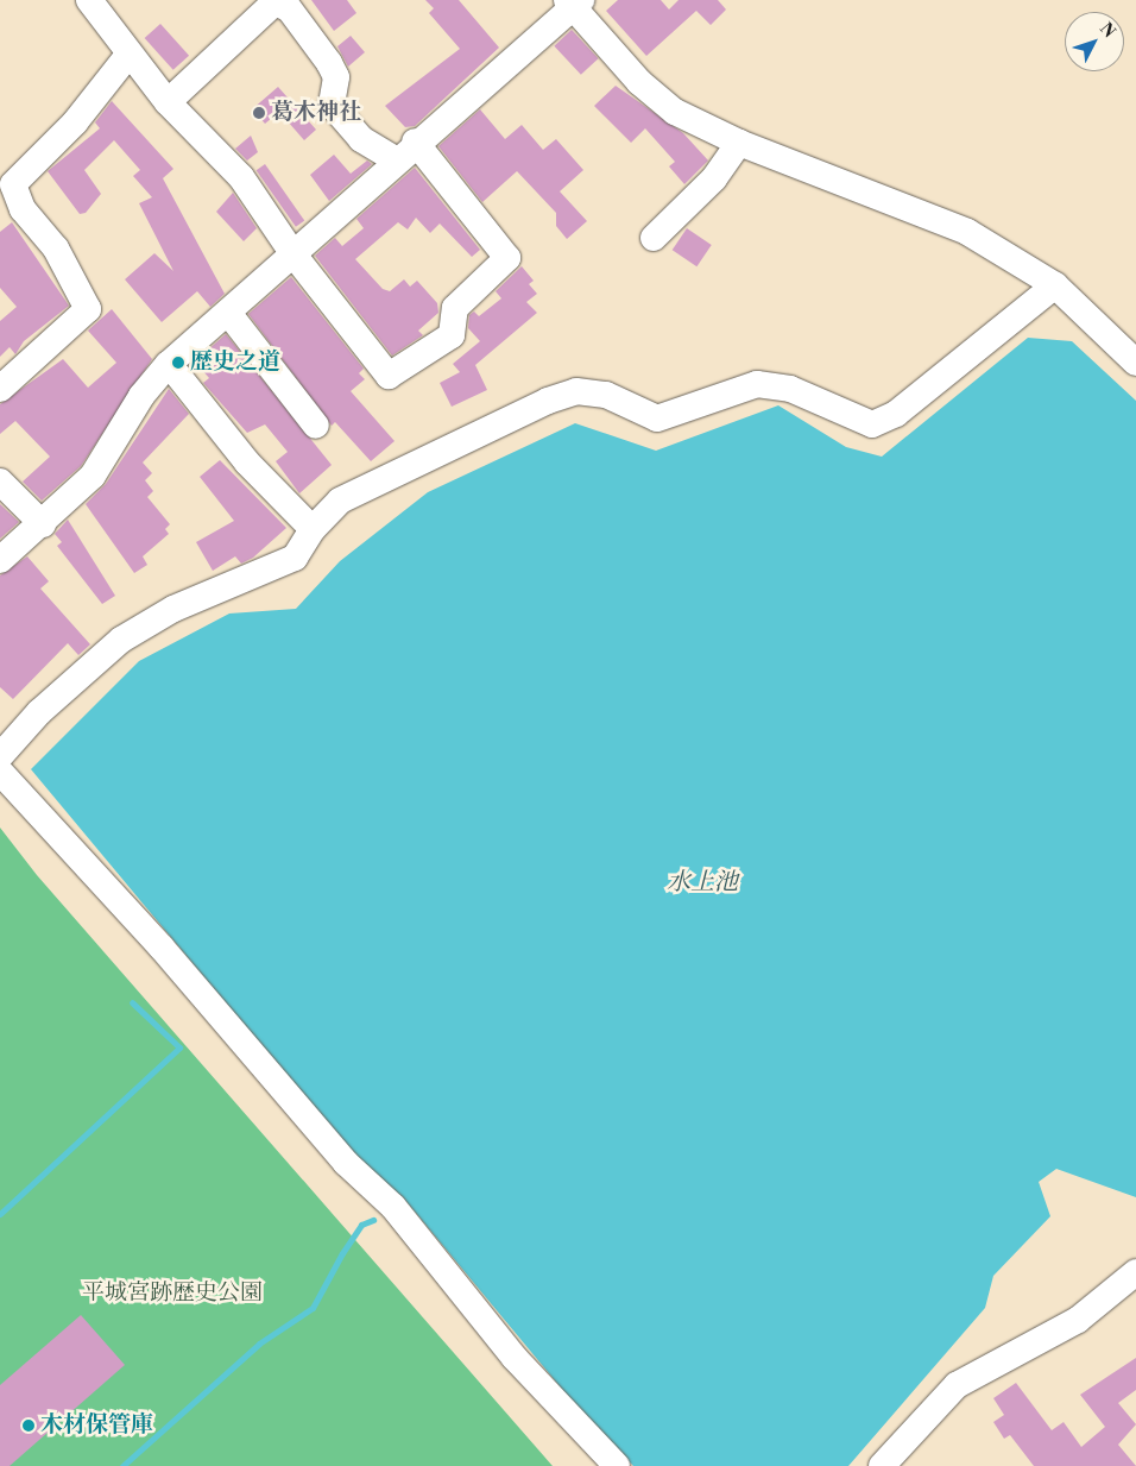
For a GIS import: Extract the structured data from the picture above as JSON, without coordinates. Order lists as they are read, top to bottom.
{
  "water": ["水上池"],
  "parks": ["平城宮跡歴史公園"],
  "places": ["葛木神社", "歴史之道", "木材保管庫"],
  "north": "top right"
}
